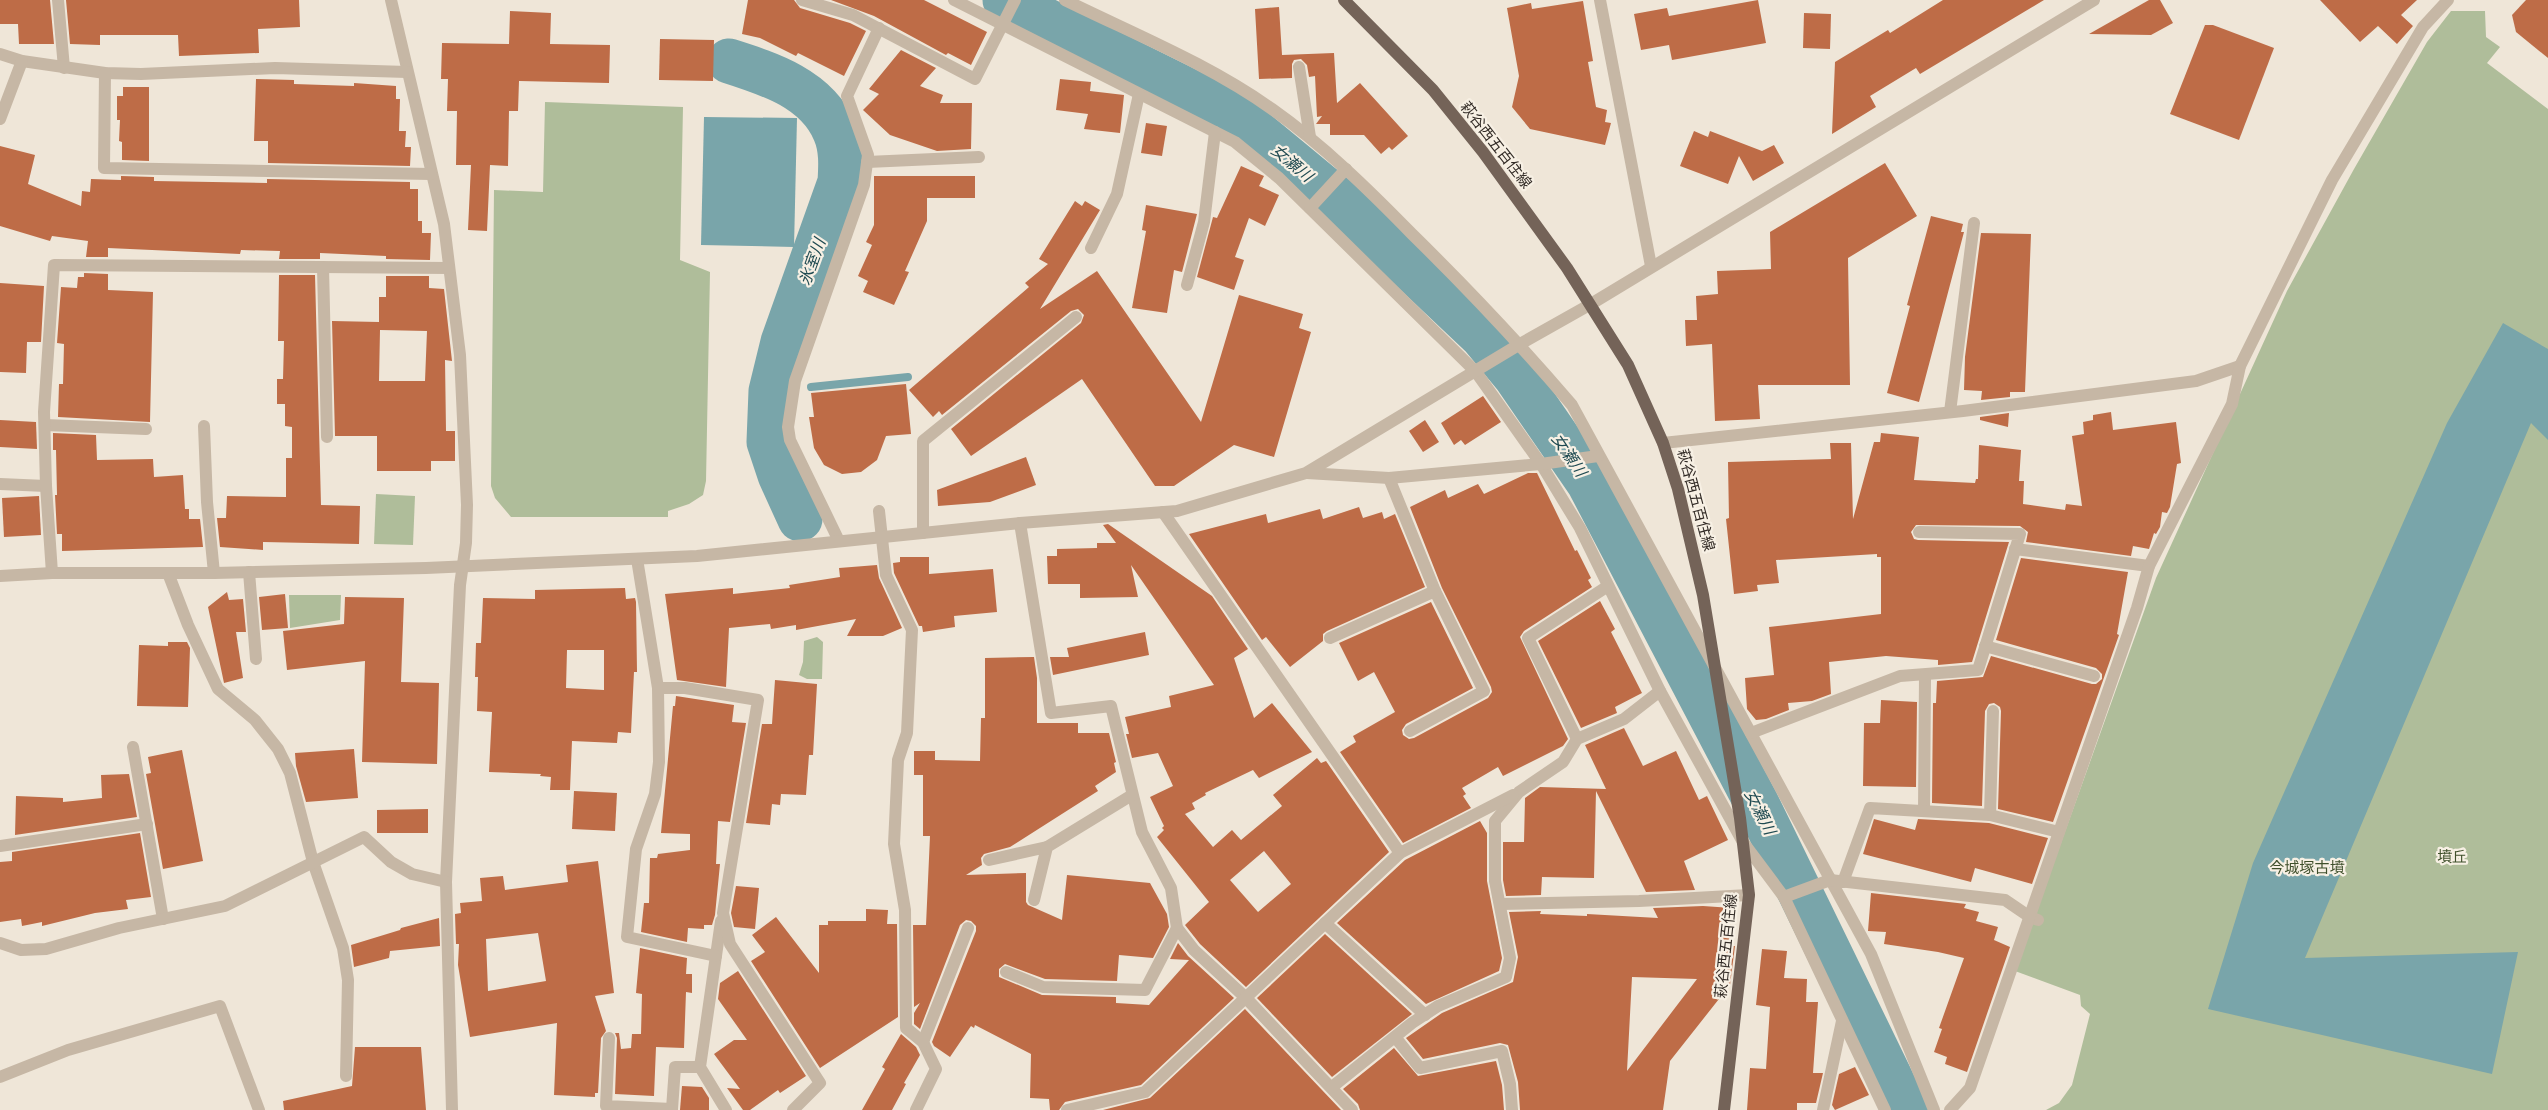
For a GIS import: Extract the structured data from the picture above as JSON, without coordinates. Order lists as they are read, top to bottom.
{
  "streets": {
    "main road": ["萩谷西五百住線"]
  },
  "water": ["女瀬川", "氷室川"],
  "parks": ["墳丘", "今城塚古墳"]
}
